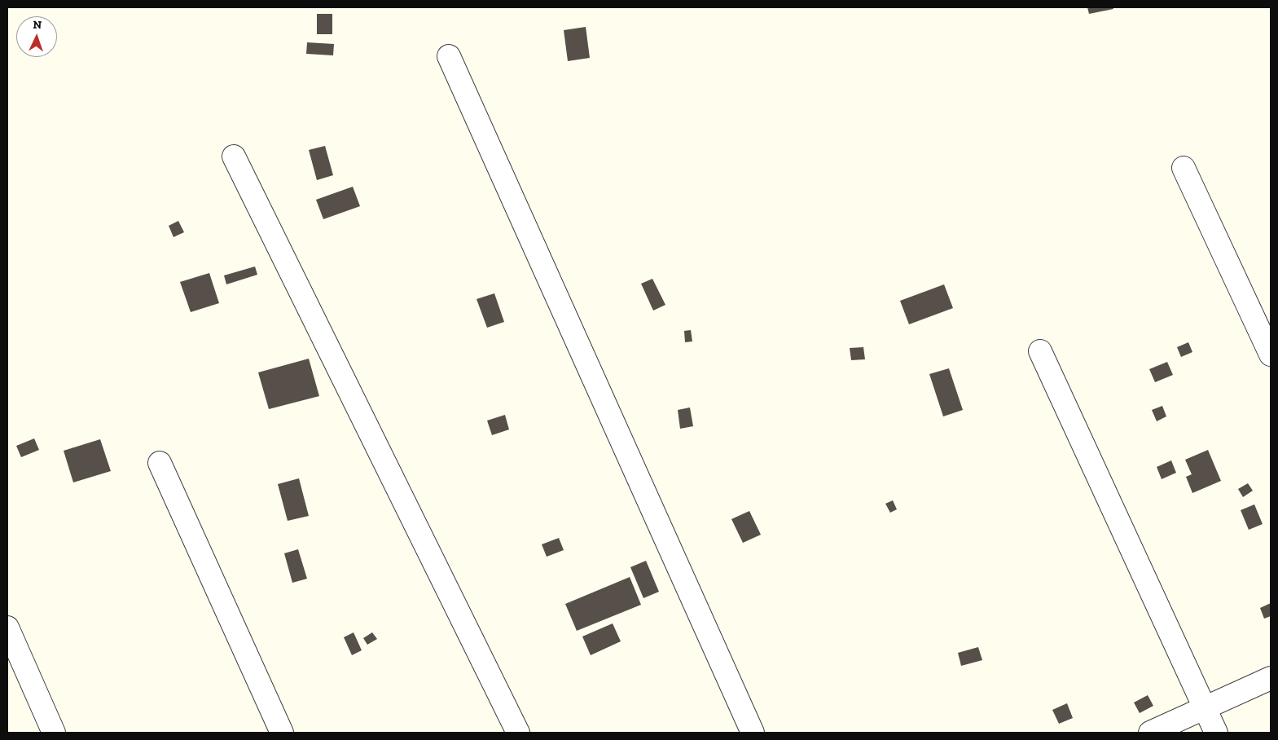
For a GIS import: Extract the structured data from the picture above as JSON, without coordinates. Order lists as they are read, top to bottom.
{
  "north": "top"
}
